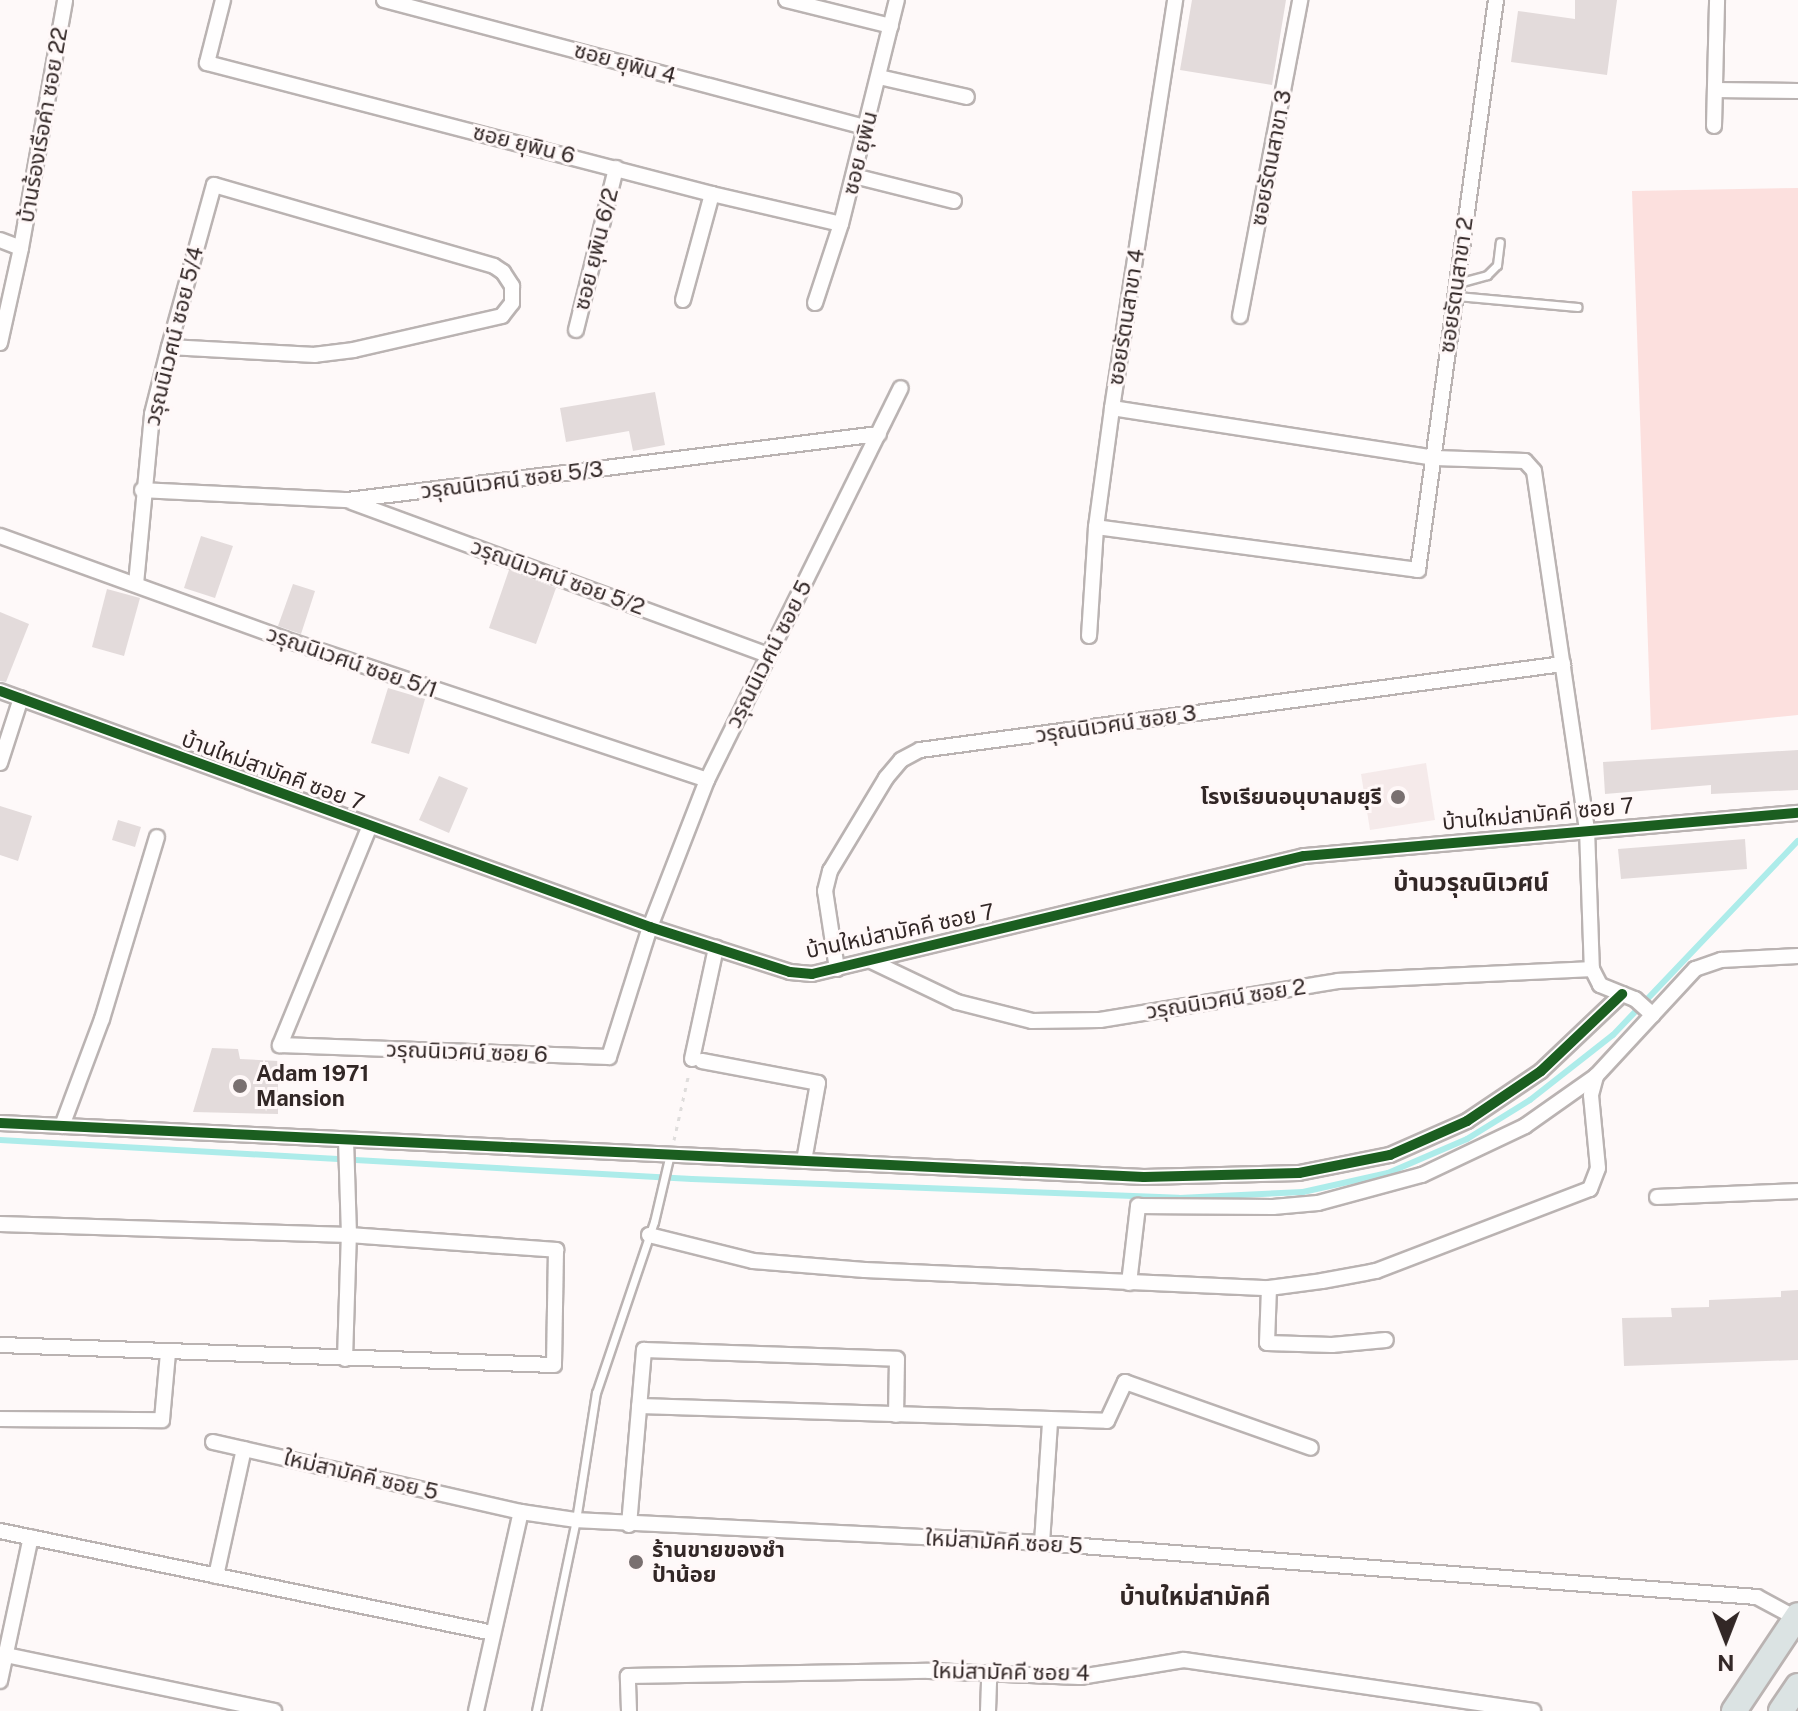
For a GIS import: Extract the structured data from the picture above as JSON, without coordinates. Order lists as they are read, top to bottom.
{
  "streets": {
    "street": [
      "ซอย ยุพิน 4",
      "บ้านร้องเรือคำ ซอย 22",
      "ซอย ยุพิน 6",
      "ซอย ยุพิน",
      "ซอยรัตนสาขา 3",
      "ซอย ยุพิน 6/2",
      "ซอยรัตนสาขา 2",
      "ซอยรัตนสาขา 4",
      "วรุณนิเวศน์ ซอย 5/4",
      "วรุณนิเวศน์ ซอย 5/3",
      "วรุณนิเวศน์ ซอย 5/2",
      "วรุณนิเวศน์ ซอย 5",
      "วรุณนิเวศน์ ซอย 5/1",
      "วรุณนิเวศน์ ซอย 3",
      "บ้านใหม่สามัคคี ซอย 7",
      "วรุณนิเวศน์ ซอย 2",
      "วรุณนิเวศน์ ซอย 6",
      "ใหม่สามัคคี ซอย 5",
      "ใหม่สามัคคี ซอย 4"
    ]
  },
  "crossings": [
    ["ซอย ยุพิน 4", "ซอย ยุพิน"],
    ["ซอย ยุพิน 6", "ซอย ยุพิน"],
    ["ซอย ยุพิน 6", "ซอย ยุพิน 6/2"],
    ["ซอยรัตนสาขา 2", "ซอยรัตนสาขา 4"],
    ["วรุณนิเวศน์ ซอย 5/4", "วรุณนิเวศน์ ซอย 5/3"],
    ["วรุณนิเวศน์ ซอย 5/4", "วรุณนิเวศน์ ซอย 5/1"],
    ["วรุณนิเวศน์ ซอย 5/3", "วรุณนิเวศน์ ซอย 5/2"],
    ["วรุณนิเวศน์ ซอย 5/3", "วรุณนิเวศน์ ซอย 5"],
    ["วรุณนิเวศน์ ซอย 5/2", "วรุณนิเวศน์ ซอย 5"],
    ["วรุณนิเวศน์ ซอย 5", "วรุณนิเวศน์ ซอย 5/1"],
    ["วรุณนิเวศน์ ซอย 5", "บ้านใหม่สามัคคี ซอย 7"],
    ["วรุณนิเวศน์ ซอย 5", "วรุณนิเวศน์ ซอย 6"],
    ["วรุณนิเวศน์ ซอย 3", "บ้านใหม่สามัคคี ซอย 7"],
    ["บ้านใหม่สามัคคี ซอย 7", "วรุณนิเวศน์ ซอย 2"],
    ["บ้านใหม่สามัคคี ซอย 7", "วรุณนิเวศน์ ซอย 6"]
  ],
  "districts": ["บ้านวรุณนิเวศน์", "บ้านใหม่สามัคคี"],
  "places": ["โรงเรียนอนุบาลมยุรี", "Adam 1971 Mansion", "ร้านขายของชำ ป้าน้อย"],
  "north": "bottom"
}
